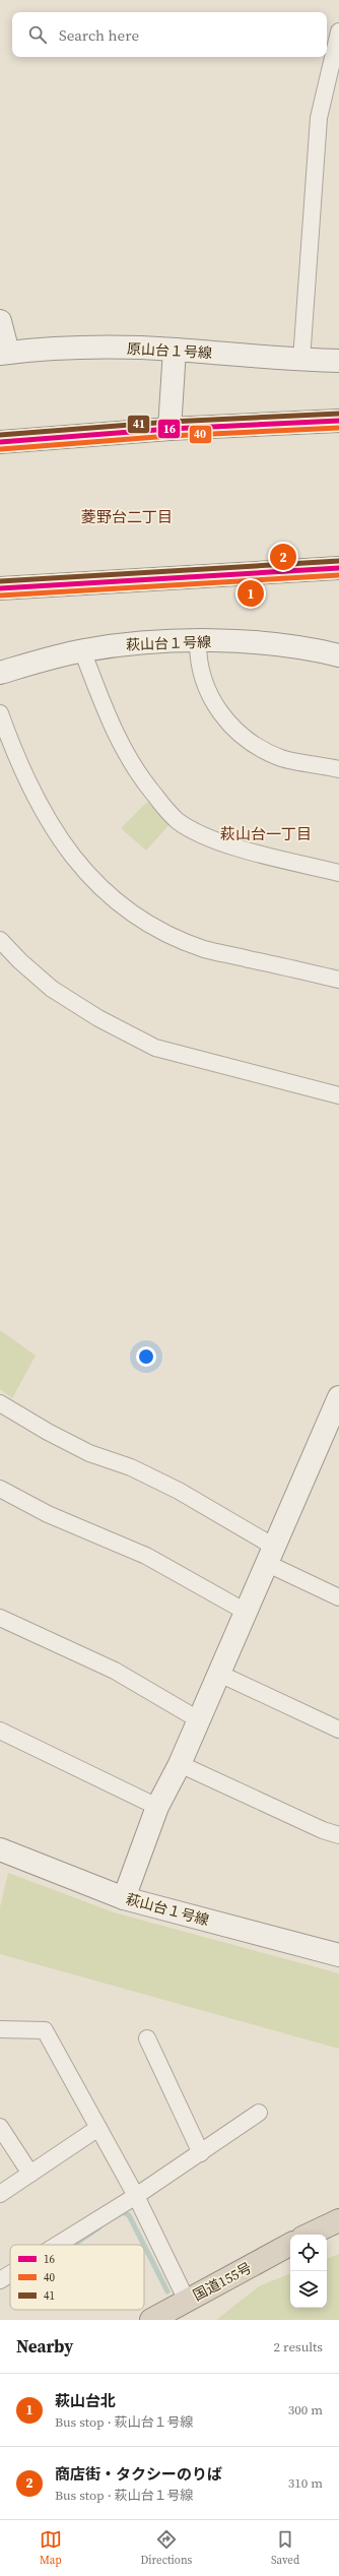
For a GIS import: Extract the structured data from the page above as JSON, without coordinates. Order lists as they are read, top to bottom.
{
  "streets": {
    "highway": ["国道155号"],
    "street": ["原山台１号線", "萩山台１号線"]
  },
  "districts": ["菱野台二丁目", "萩山台一丁目"],
  "lines": ["transit line 41", "transit line 16", "transit line 40"],
  "legend": ["16", "40", "41"],
  "page": {
    "search": "Search here",
    "pins": ["2", "1"],
    "heading": ["Nearby", "2 results"],
    "list": [
      {
        "mark": "1",
        "name": "萩山台北",
        "note": "Bus stop · 萩山台１号線",
        "value": "300 m"
      },
      {
        "mark": "2",
        "name": "商店街・タクシーのりば",
        "note": "Bus stop · 萩山台１号線",
        "value": "310 m"
      }
    ],
    "nav": ["Map", "Directions", "Saved"]
  }
}
